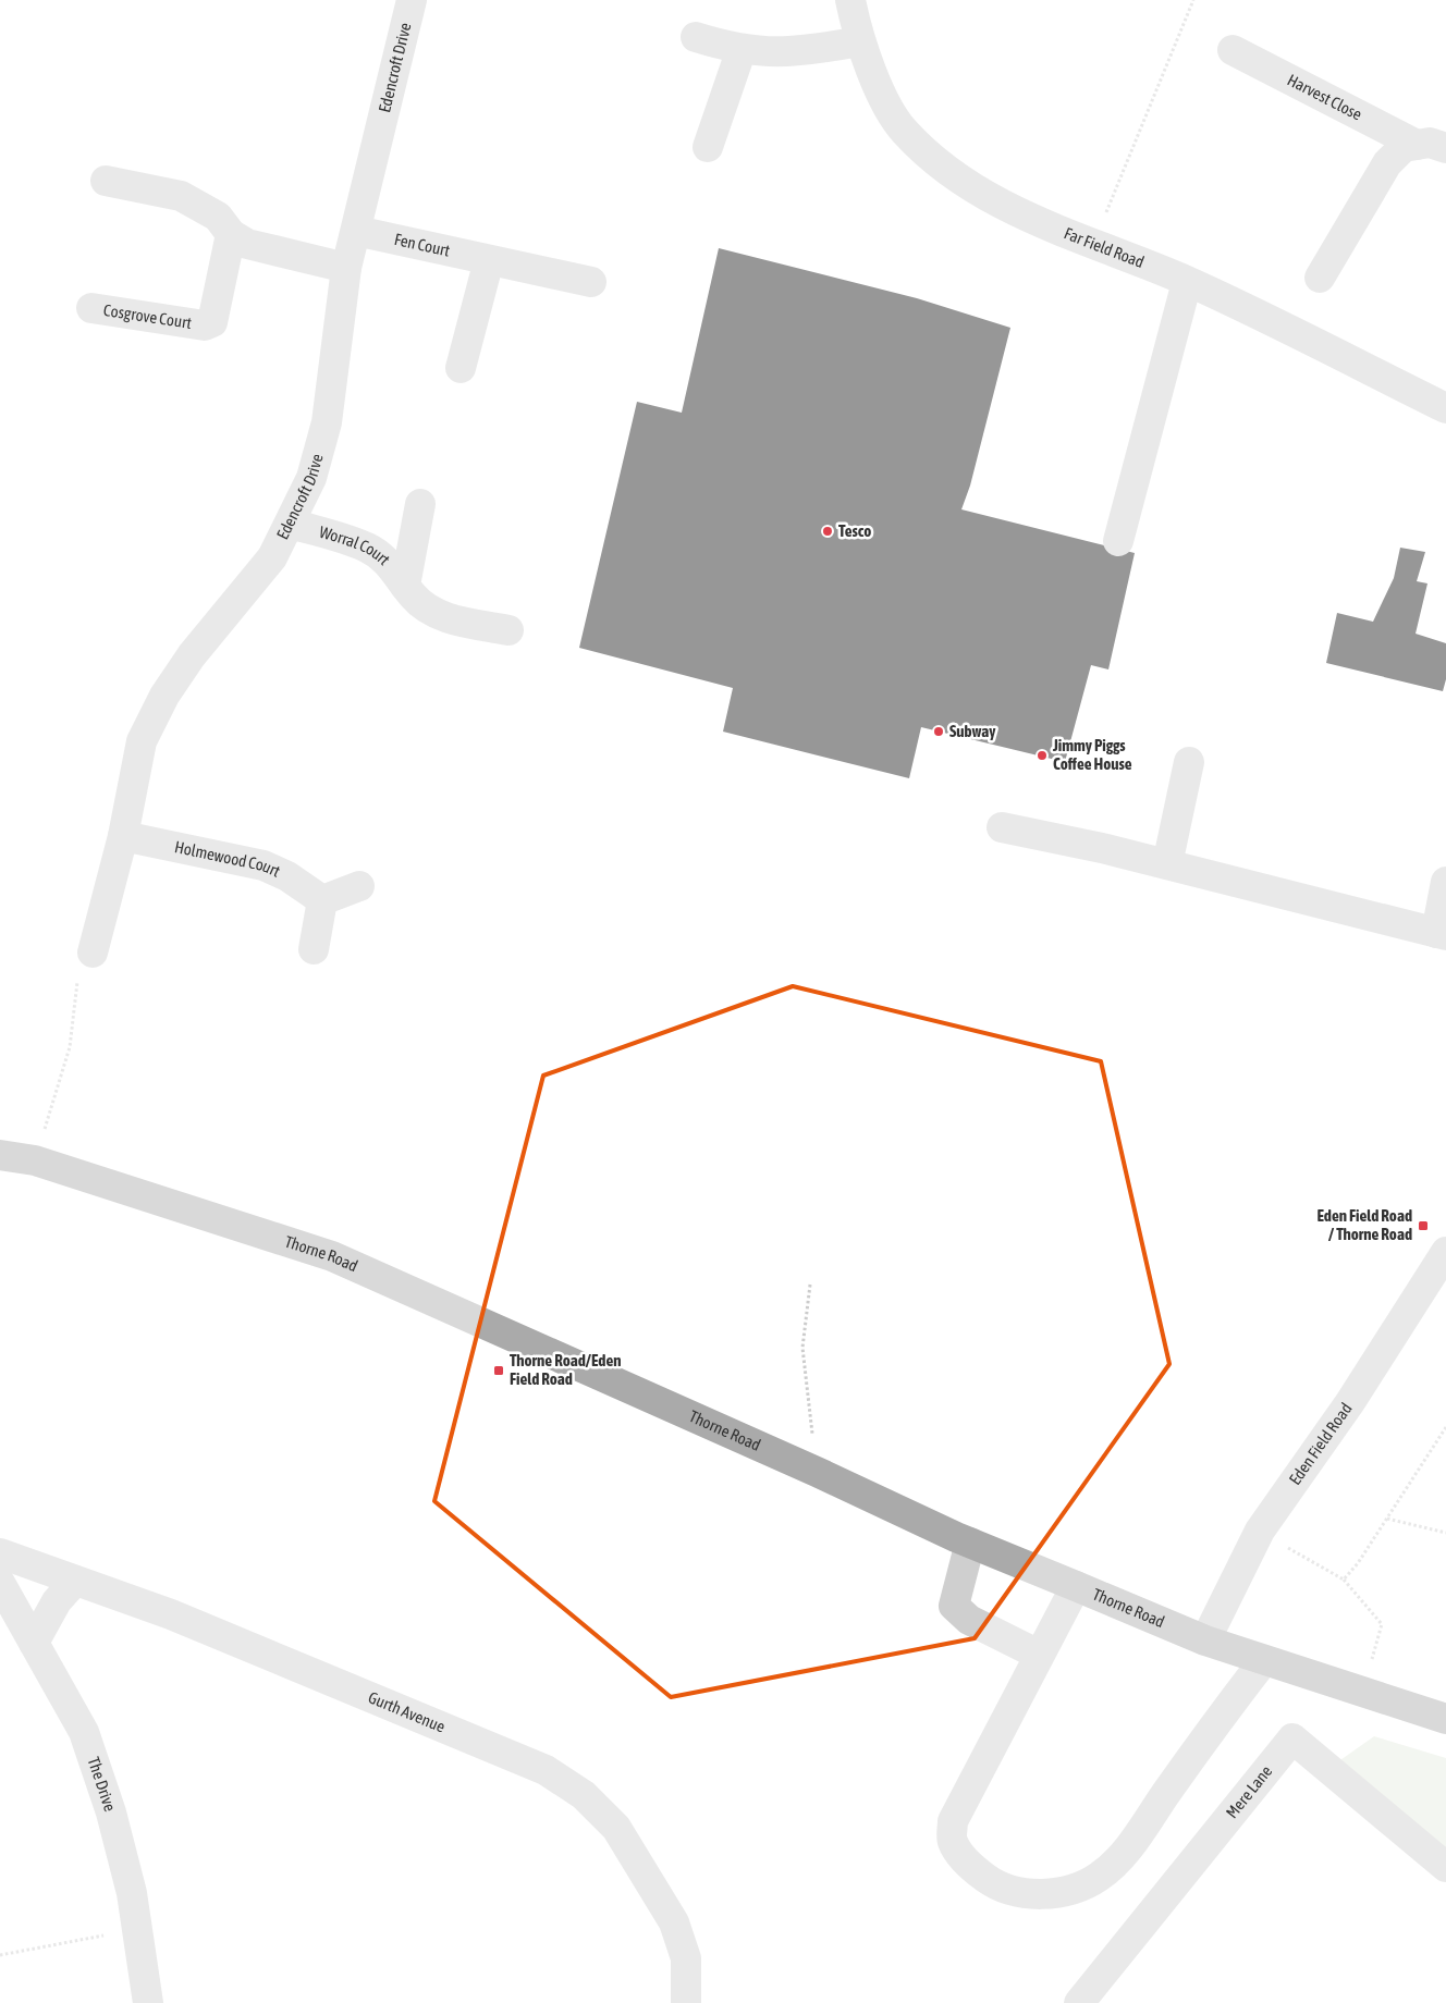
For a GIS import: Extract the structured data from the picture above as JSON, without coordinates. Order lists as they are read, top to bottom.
{
  "streets": {
    "main road": ["Thorne Road"],
    "street": [
      "Edencroft Drive",
      "Harvest Close",
      "Fen Court",
      "Far Field Road",
      "Cosgrove Court",
      "Worral Court",
      "Holmewood Court",
      "Eden Field Road",
      "Gurth Avenue",
      "The Drive",
      "Mere Lane"
    ]
  },
  "crossings": [
    ["Edencroft Drive", "Fen Court"],
    ["Edencroft Drive", "Worral Court"],
    ["Edencroft Drive", "Holmewood Court"],
    ["Thorne Road", "Eden Field Road"]
  ],
  "places": {
    "other": ["Tesco", "Subway", "Jimmy Piggs Coffee House"],
    "transit": ["Eden Field Road / Thorne Road", "Thorne Road/Eden Field Road"]
  }
}
